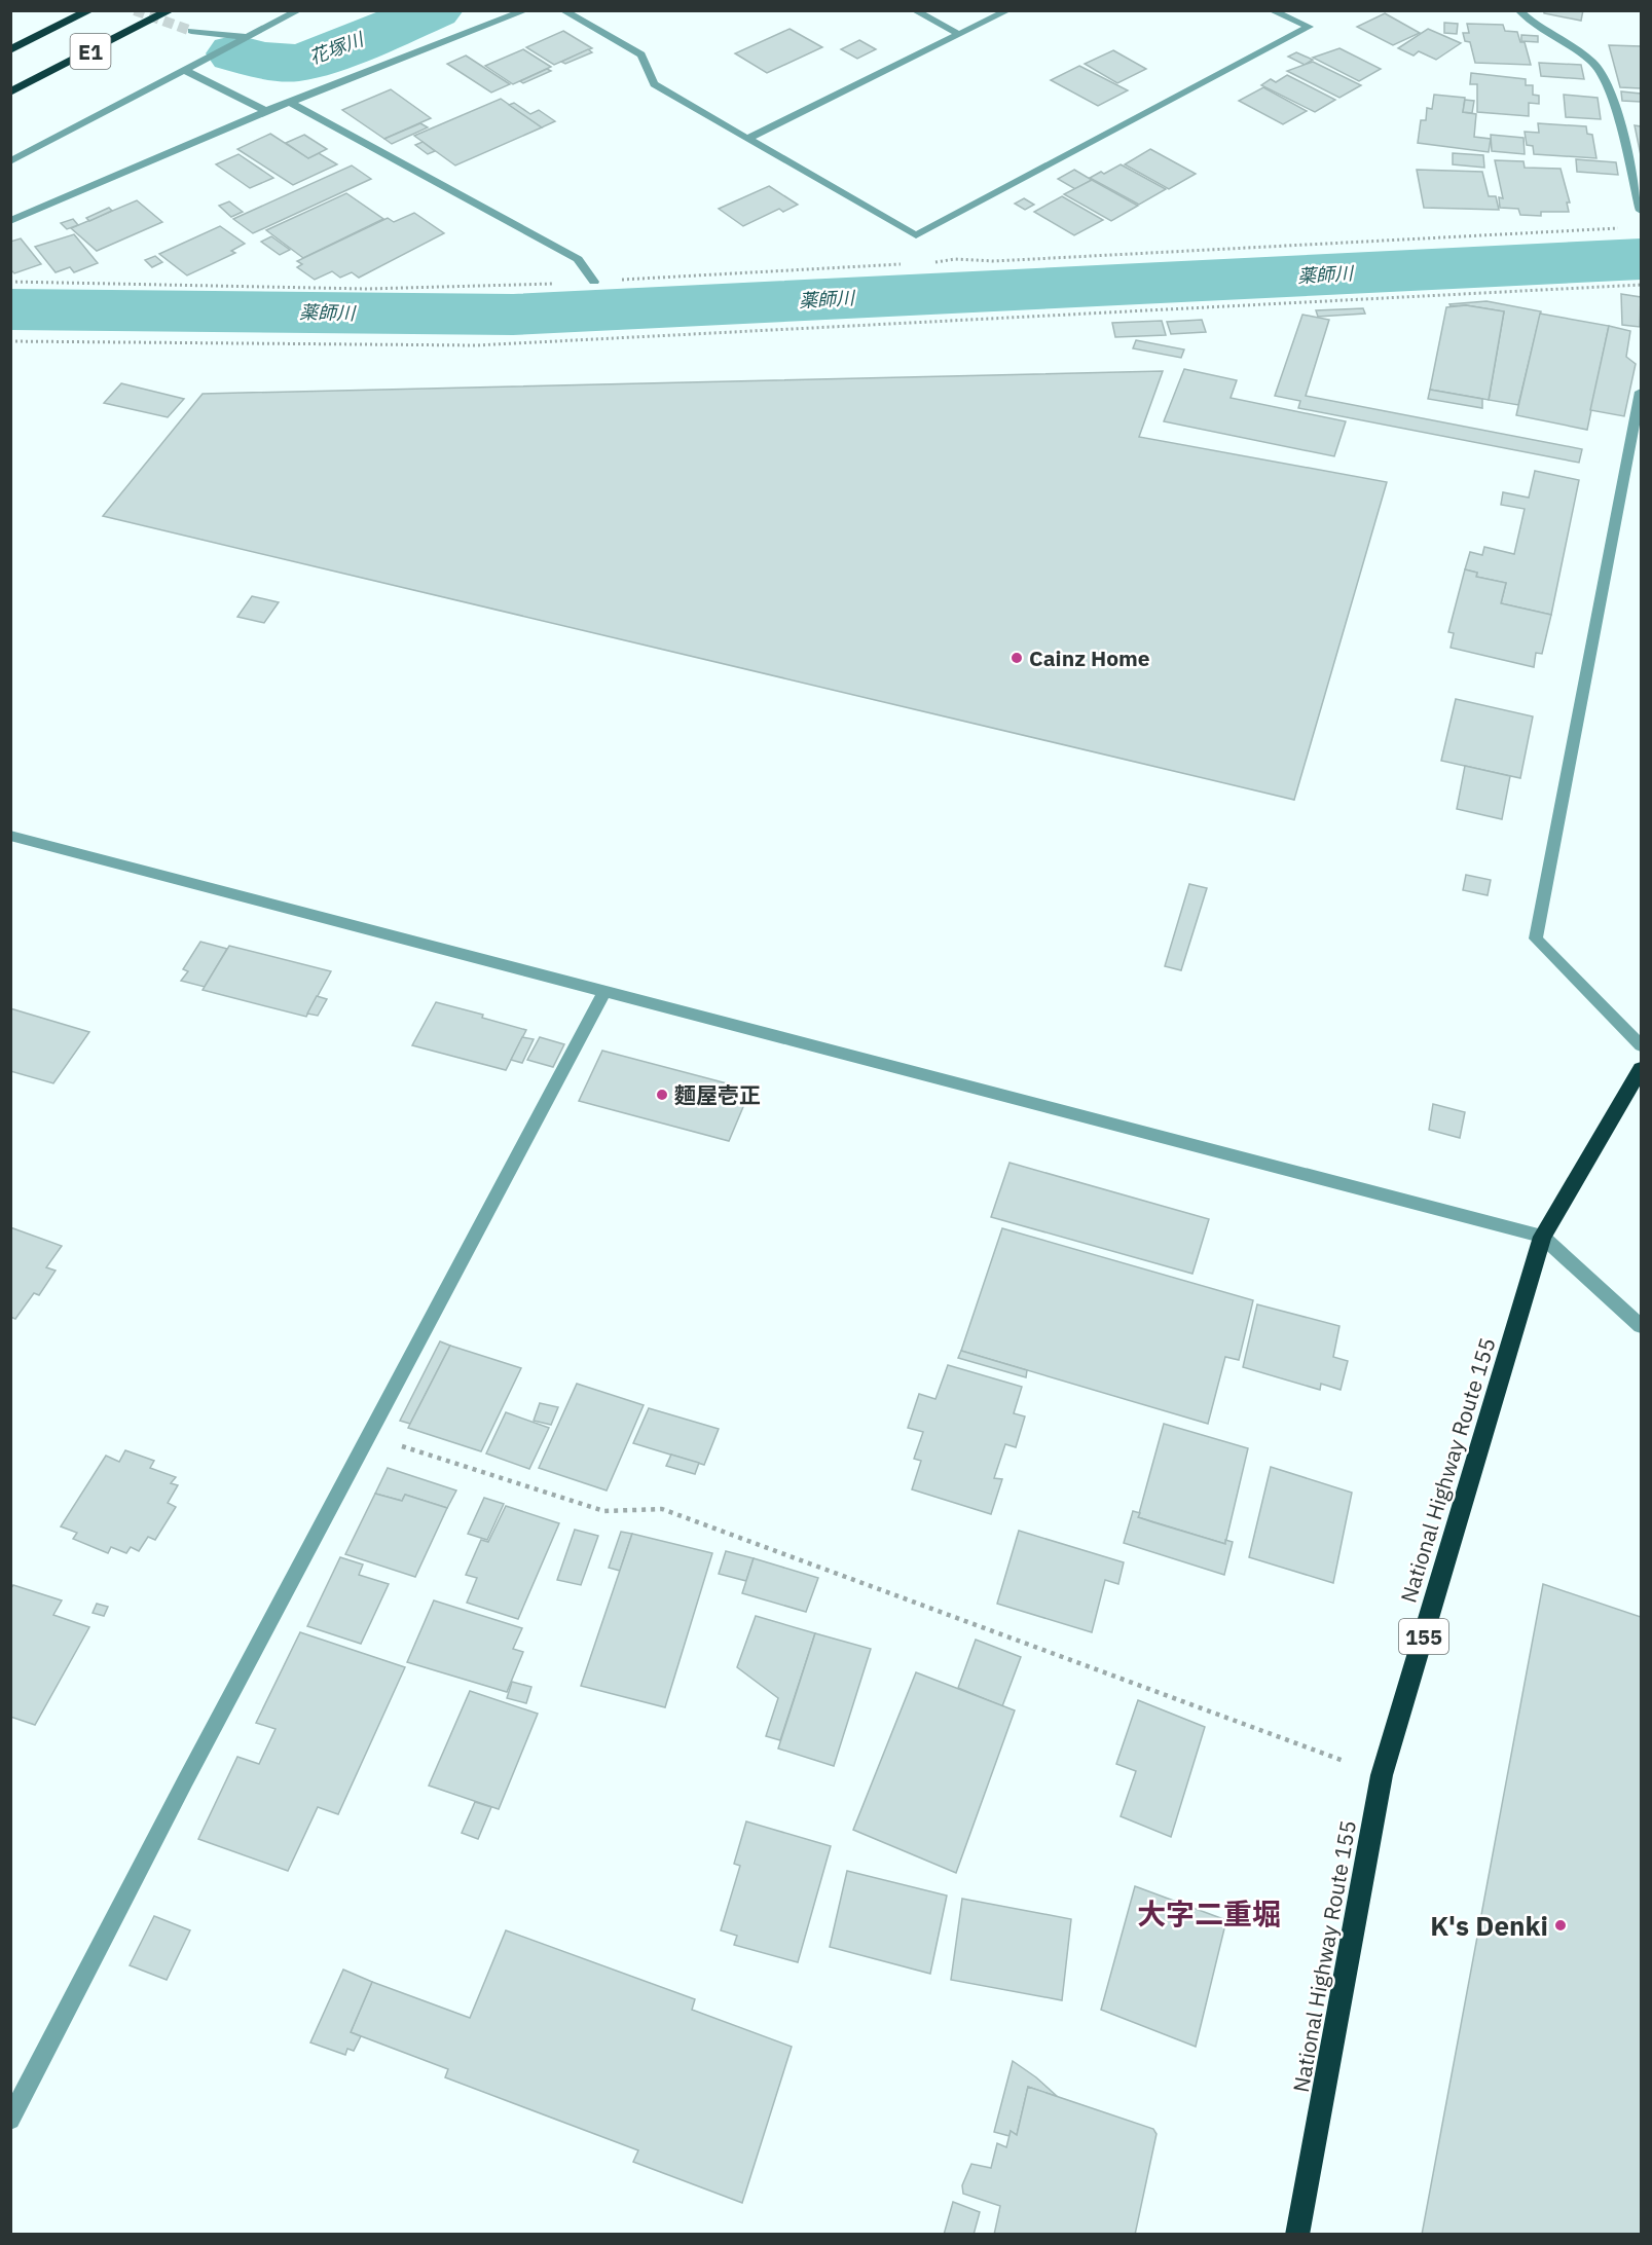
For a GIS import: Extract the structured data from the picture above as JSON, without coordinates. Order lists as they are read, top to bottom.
{
  "streets": {
    "highway": ["E1", "National Highway Route 155", "155"]
  },
  "districts": ["大字二重堀"],
  "water": ["花塚川", "薬師川"],
  "places": ["Cainz Home", "麵屋壱正", "K's Denki"]
}
